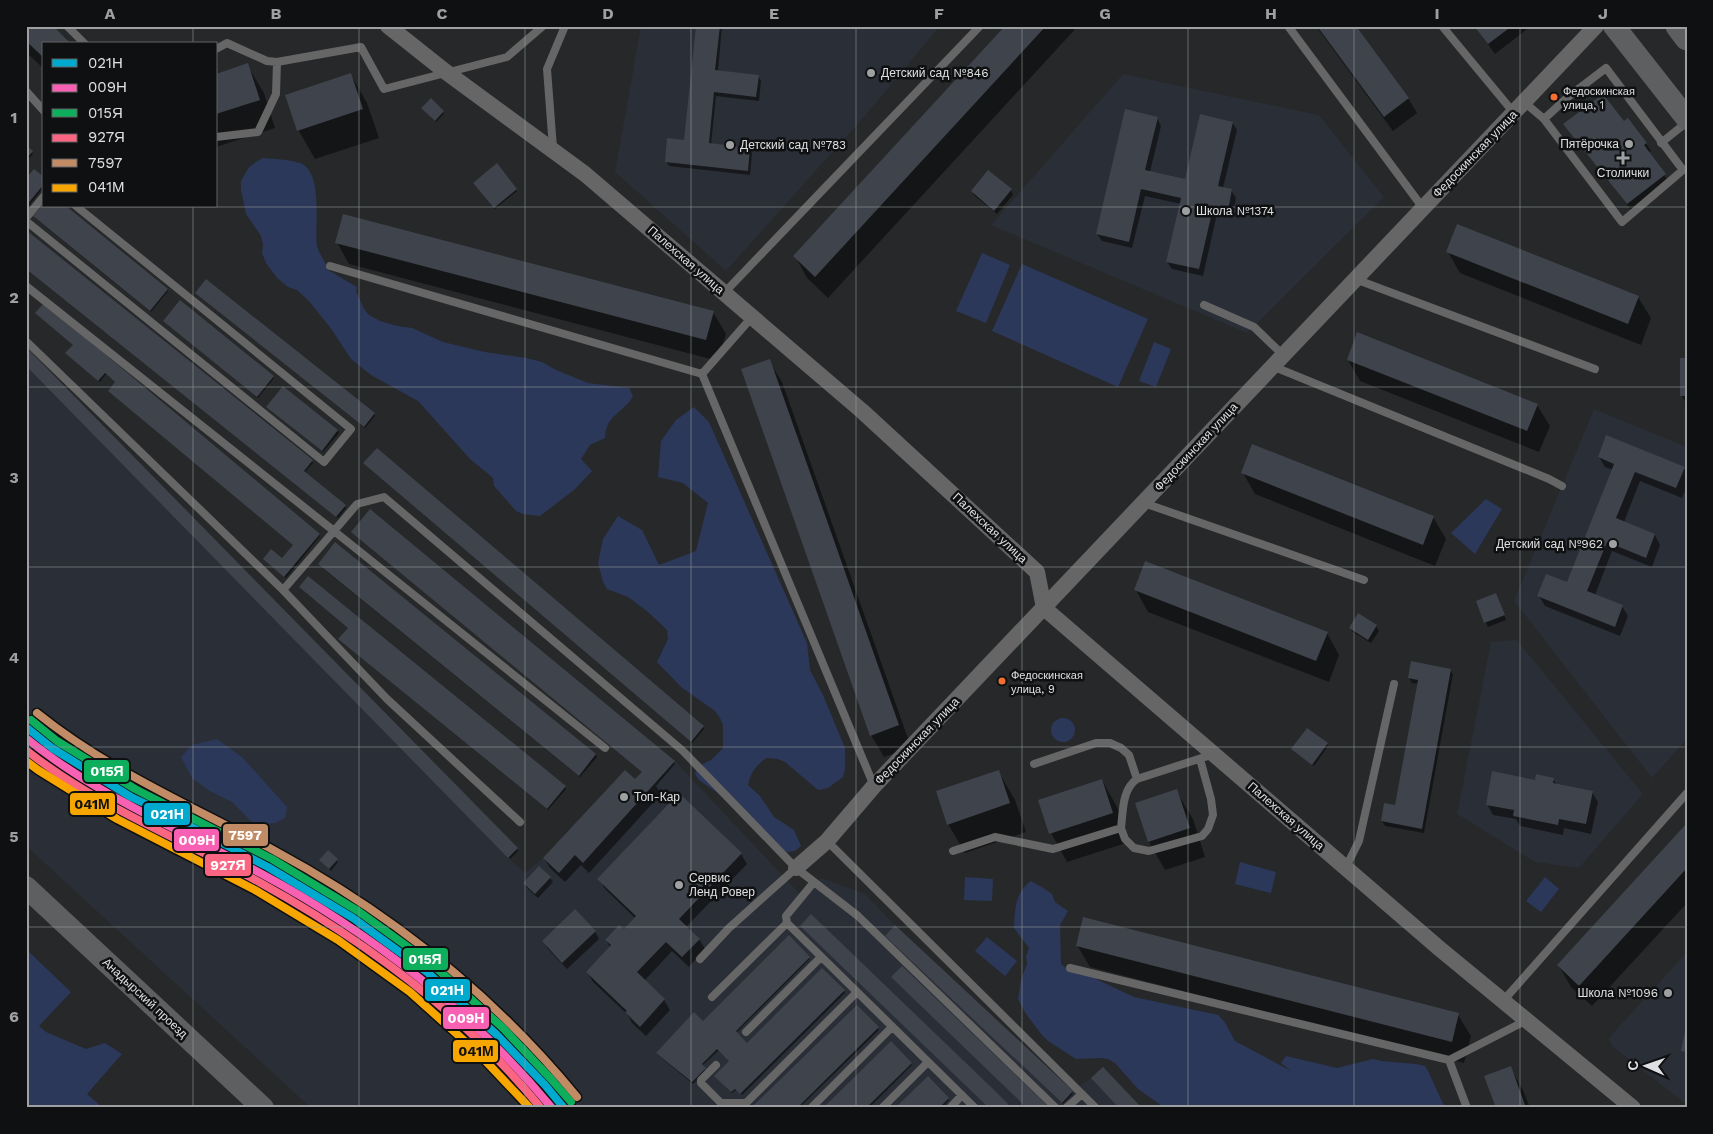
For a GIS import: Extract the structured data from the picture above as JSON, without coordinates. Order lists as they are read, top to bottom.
{
  "streets": {
    "street": ["Федоскинская улица", "Палехская улица", "Анадырский проезд"]
  },
  "crossings": [
    ["Федоскинская улица", "Палехская улица"]
  ],
  "places": {
    "other": [
      "Детский сад №846",
      "Федоскинская улица, 1",
      "Пятёрочка",
      "Детский сад №783",
      "Школа №1374",
      "Детский сад №962",
      "Федоскинская улица, 9",
      "Топ-Кар",
      "Сервис Ленд Ровер",
      "Школа №1096"
    ],
    "health": ["Столички"]
  },
  "lines": [
    "transit line 7597",
    "transit line 015Я",
    "transit line 021Н",
    "transit line 009Н",
    "transit line 927Я",
    "transit line 041М"
  ],
  "legend": [
    "021Н",
    "009Н",
    "015Я",
    "927Я",
    "7597",
    "041М"
  ],
  "north": "left",
  "grid": {
    "columns": [
      "A",
      "B",
      "C",
      "D",
      "E",
      "F",
      "G",
      "H",
      "I",
      "J"
    ],
    "rows": [
      "1",
      "2",
      "3",
      "4",
      "5",
      "6"
    ]
  }
}
